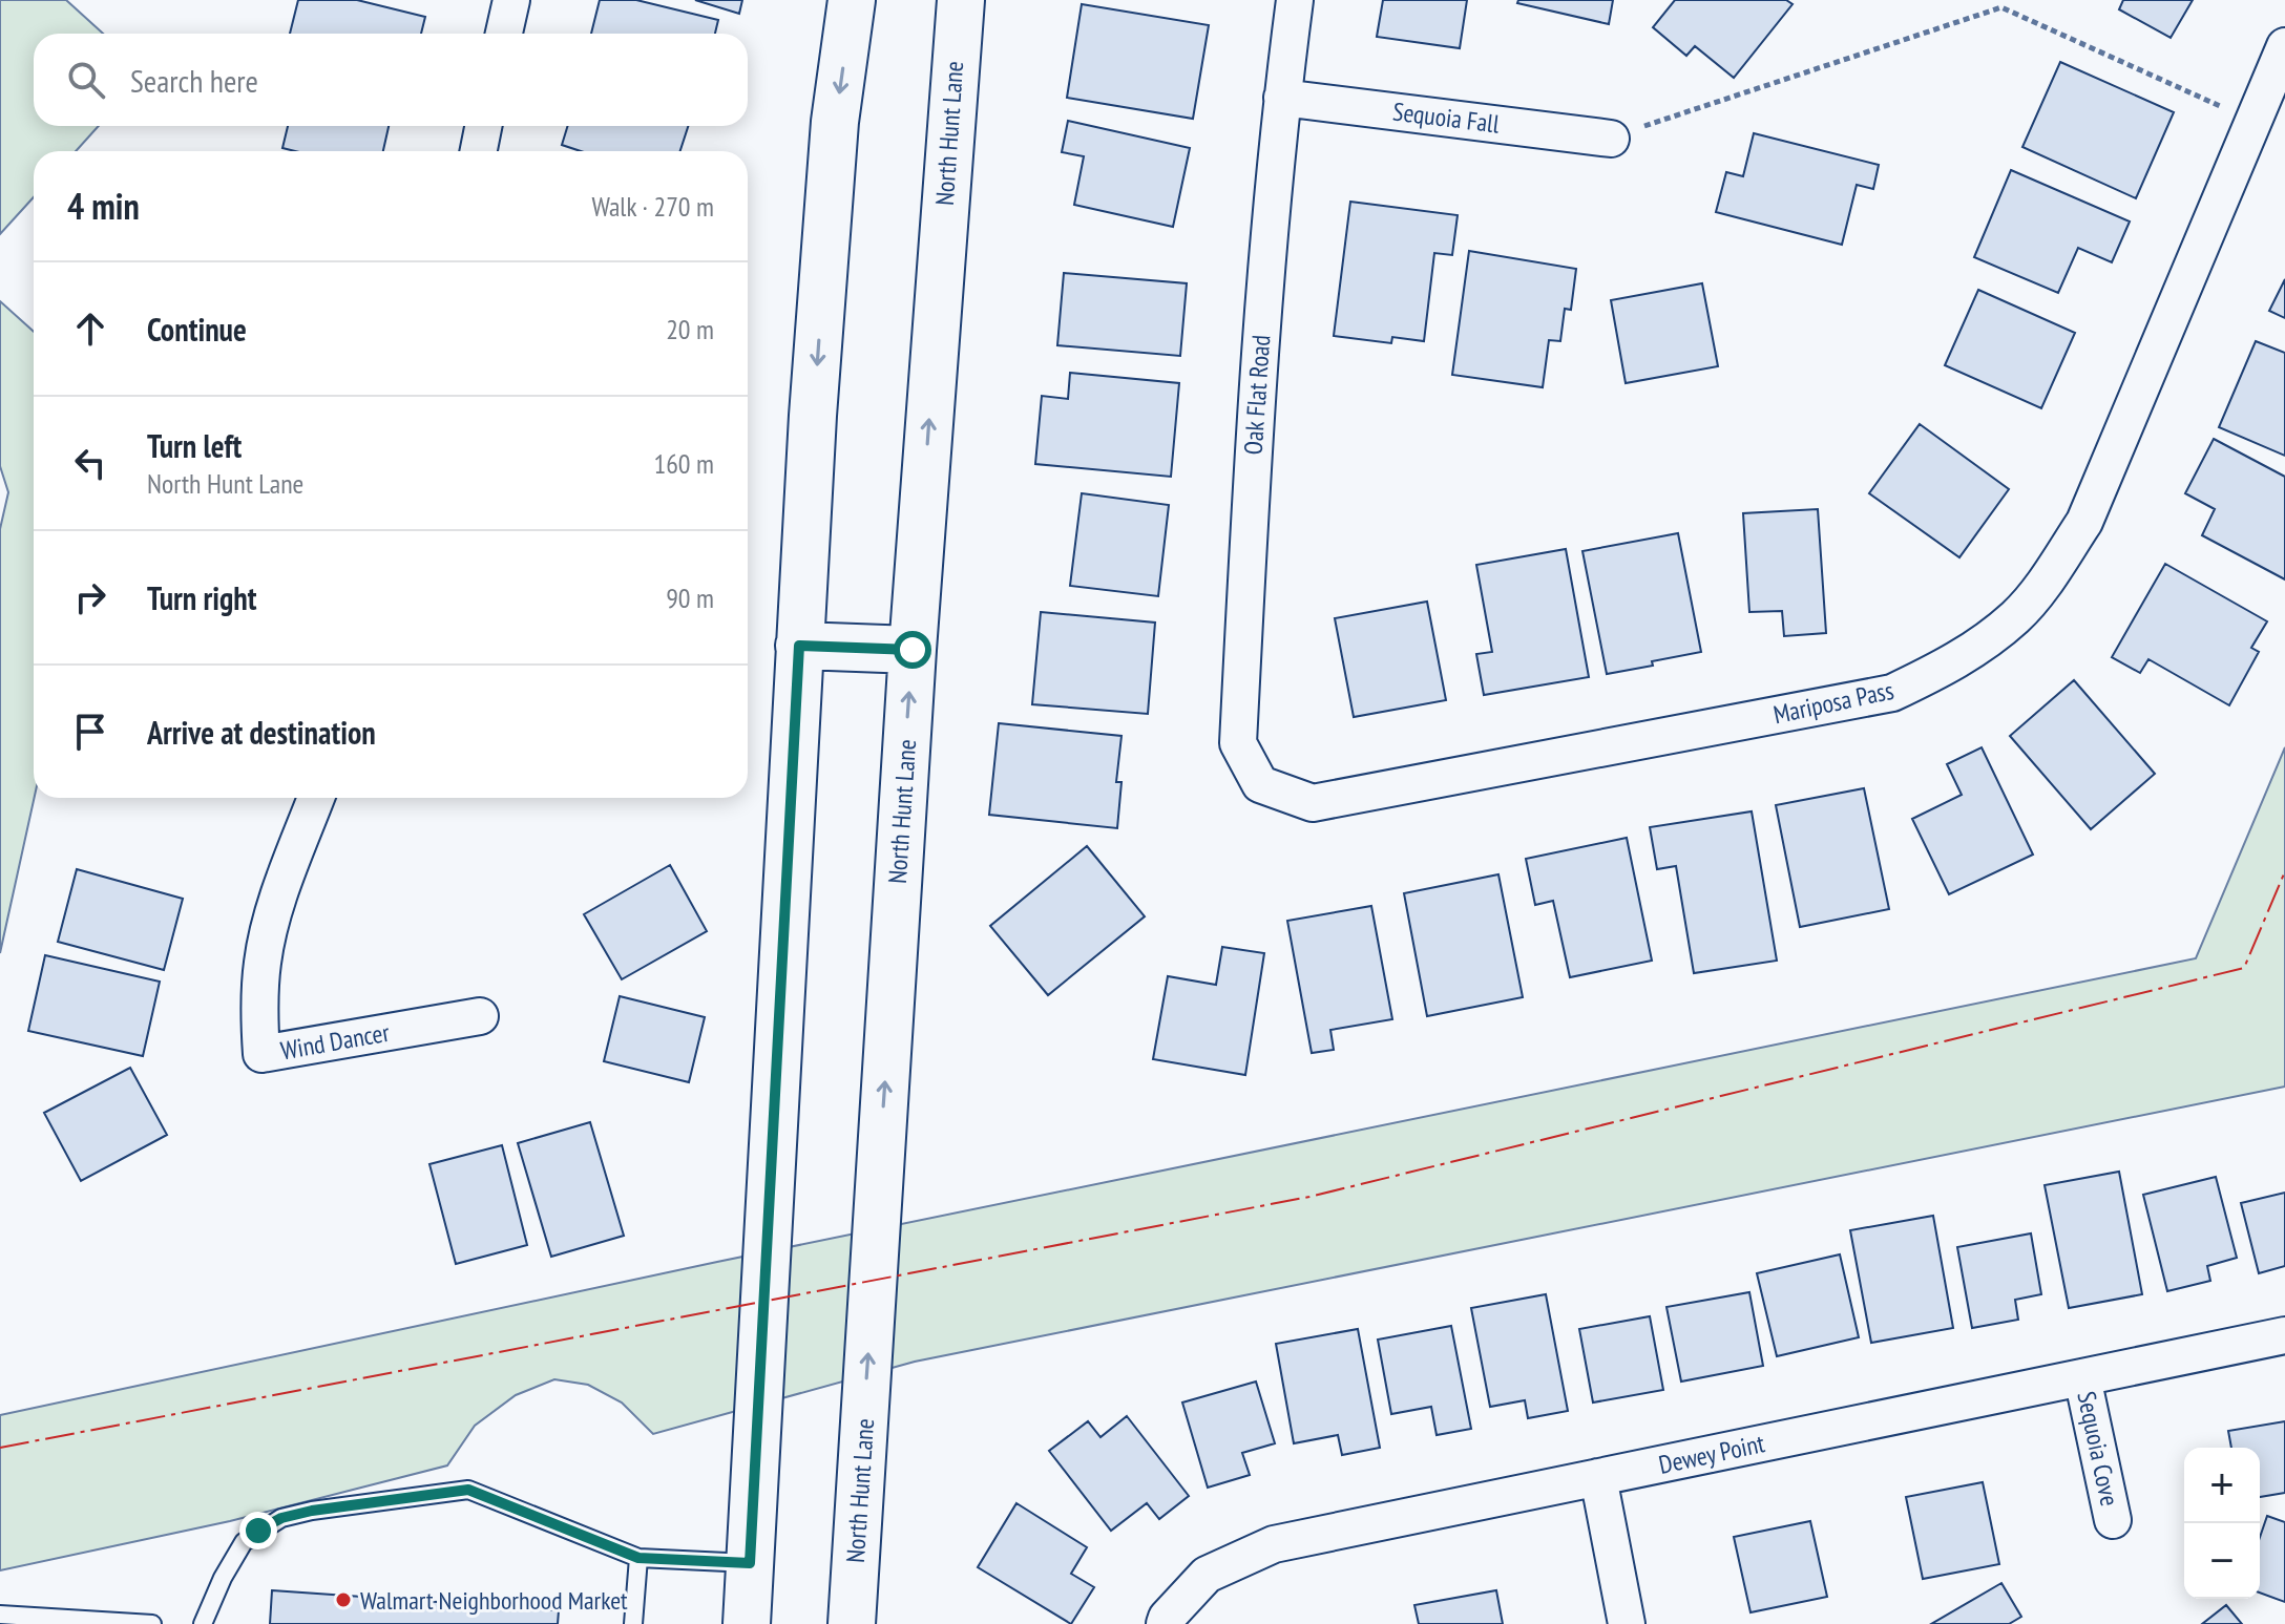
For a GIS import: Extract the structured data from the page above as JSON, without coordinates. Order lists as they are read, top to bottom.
{
  "streets": {
    "main road": ["North Hunt Lane"],
    "street": [
      "Sequoia Fall",
      "Oak Flat Road",
      "Mariposa Pass",
      "Wind Dancer",
      "Sequoia Cove",
      "Dewey Point"
    ]
  },
  "crossings": [
    ["Sequoia Fall", "Oak Flat Road"],
    ["Oak Flat Road", "Mariposa Pass"],
    ["Sequoia Cove", "Dewey Point"]
  ],
  "places": ["Walmart Neighborhood Market"],
  "page": {
    "search": "Search here",
    "heading": ["4 min", "Walk · 270 m"],
    "list": [
      ["Continue", "20 m"],
      ["Turn left", "North Hunt Lane", "160 m"],
      ["Turn right", "90 m"],
      "Arrive at destination"
    ],
    "map_buttons": ["+", "−"]
  }
}
